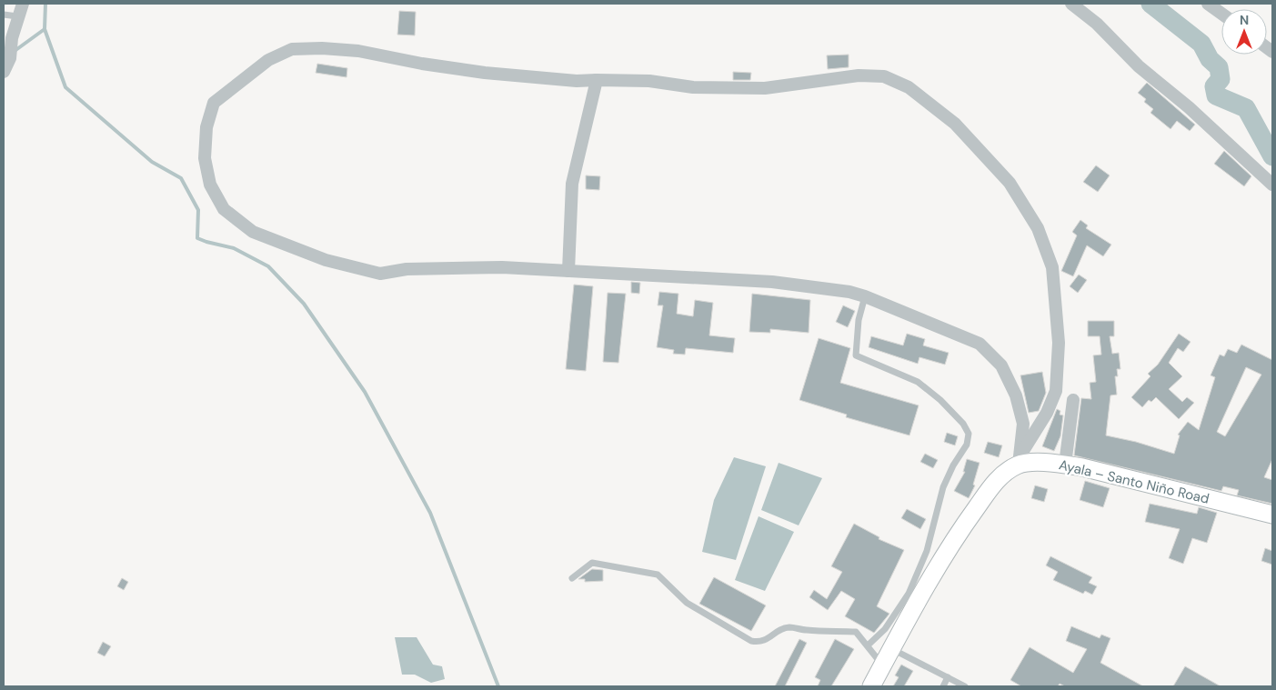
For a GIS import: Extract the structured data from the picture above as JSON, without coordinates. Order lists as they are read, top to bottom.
{
  "streets": {
    "street": ["Ayala – Santo Niño Road"]
  },
  "north": "top"
}
